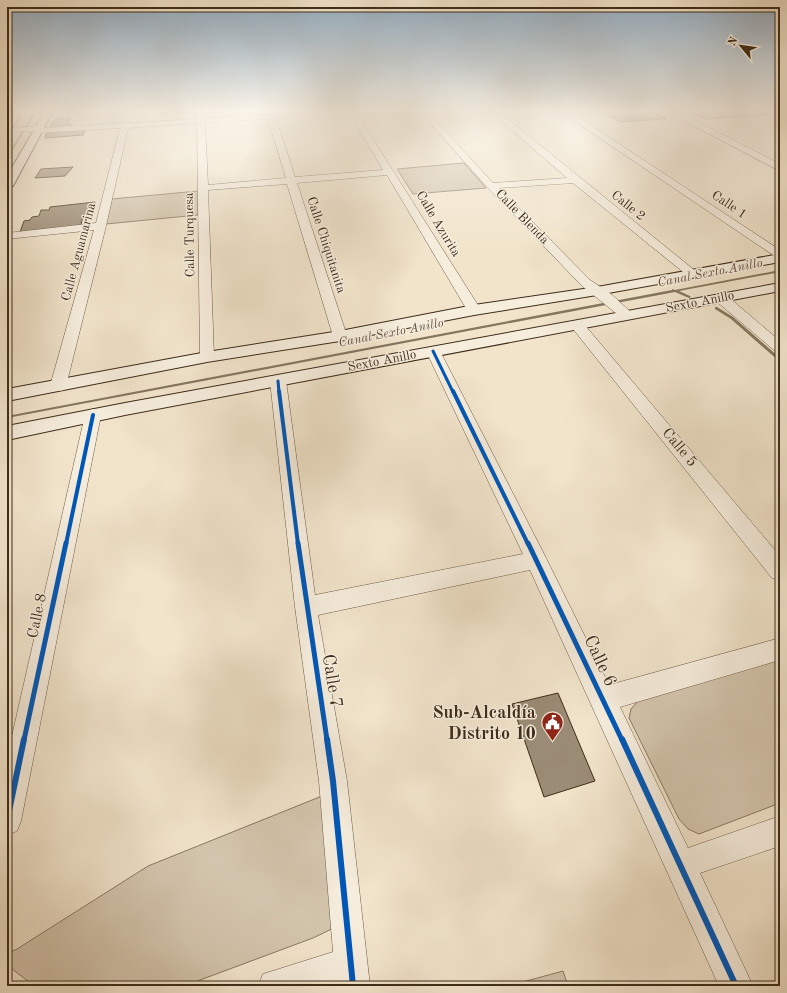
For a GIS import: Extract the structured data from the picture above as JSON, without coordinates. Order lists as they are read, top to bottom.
{
  "streets": {
    "main road": ["Sexto Anillo"],
    "street": [
      "Calle 1",
      "Calle 2",
      "Calle Blenda",
      "Calle Azurita",
      "Calle Turquesa",
      "Calle Chiquitanita",
      "Calle Aguamarina",
      "Calle 5",
      "Calle 8",
      "Calle 6",
      "Calle 7"
    ]
  },
  "crossings": [
    ["Calle 2", "Sexto Anillo"],
    ["Calle Blenda", "Sexto Anillo"],
    ["Calle Azurita", "Sexto Anillo"],
    ["Calle Turquesa", "Sexto Anillo"],
    ["Calle Chiquitanita", "Sexto Anillo"],
    ["Calle Aguamarina", "Sexto Anillo"],
    ["Sexto Anillo", "Calle 5"],
    ["Sexto Anillo", "Calle 8"],
    ["Sexto Anillo", "Calle 6"],
    ["Sexto Anillo", "Calle 7"]
  ],
  "water": ["Canal Sexto Anillo"],
  "places": {
    "public building": ["Sub-Alcaldía Distrito 10"]
  },
  "north": "top left"
}
